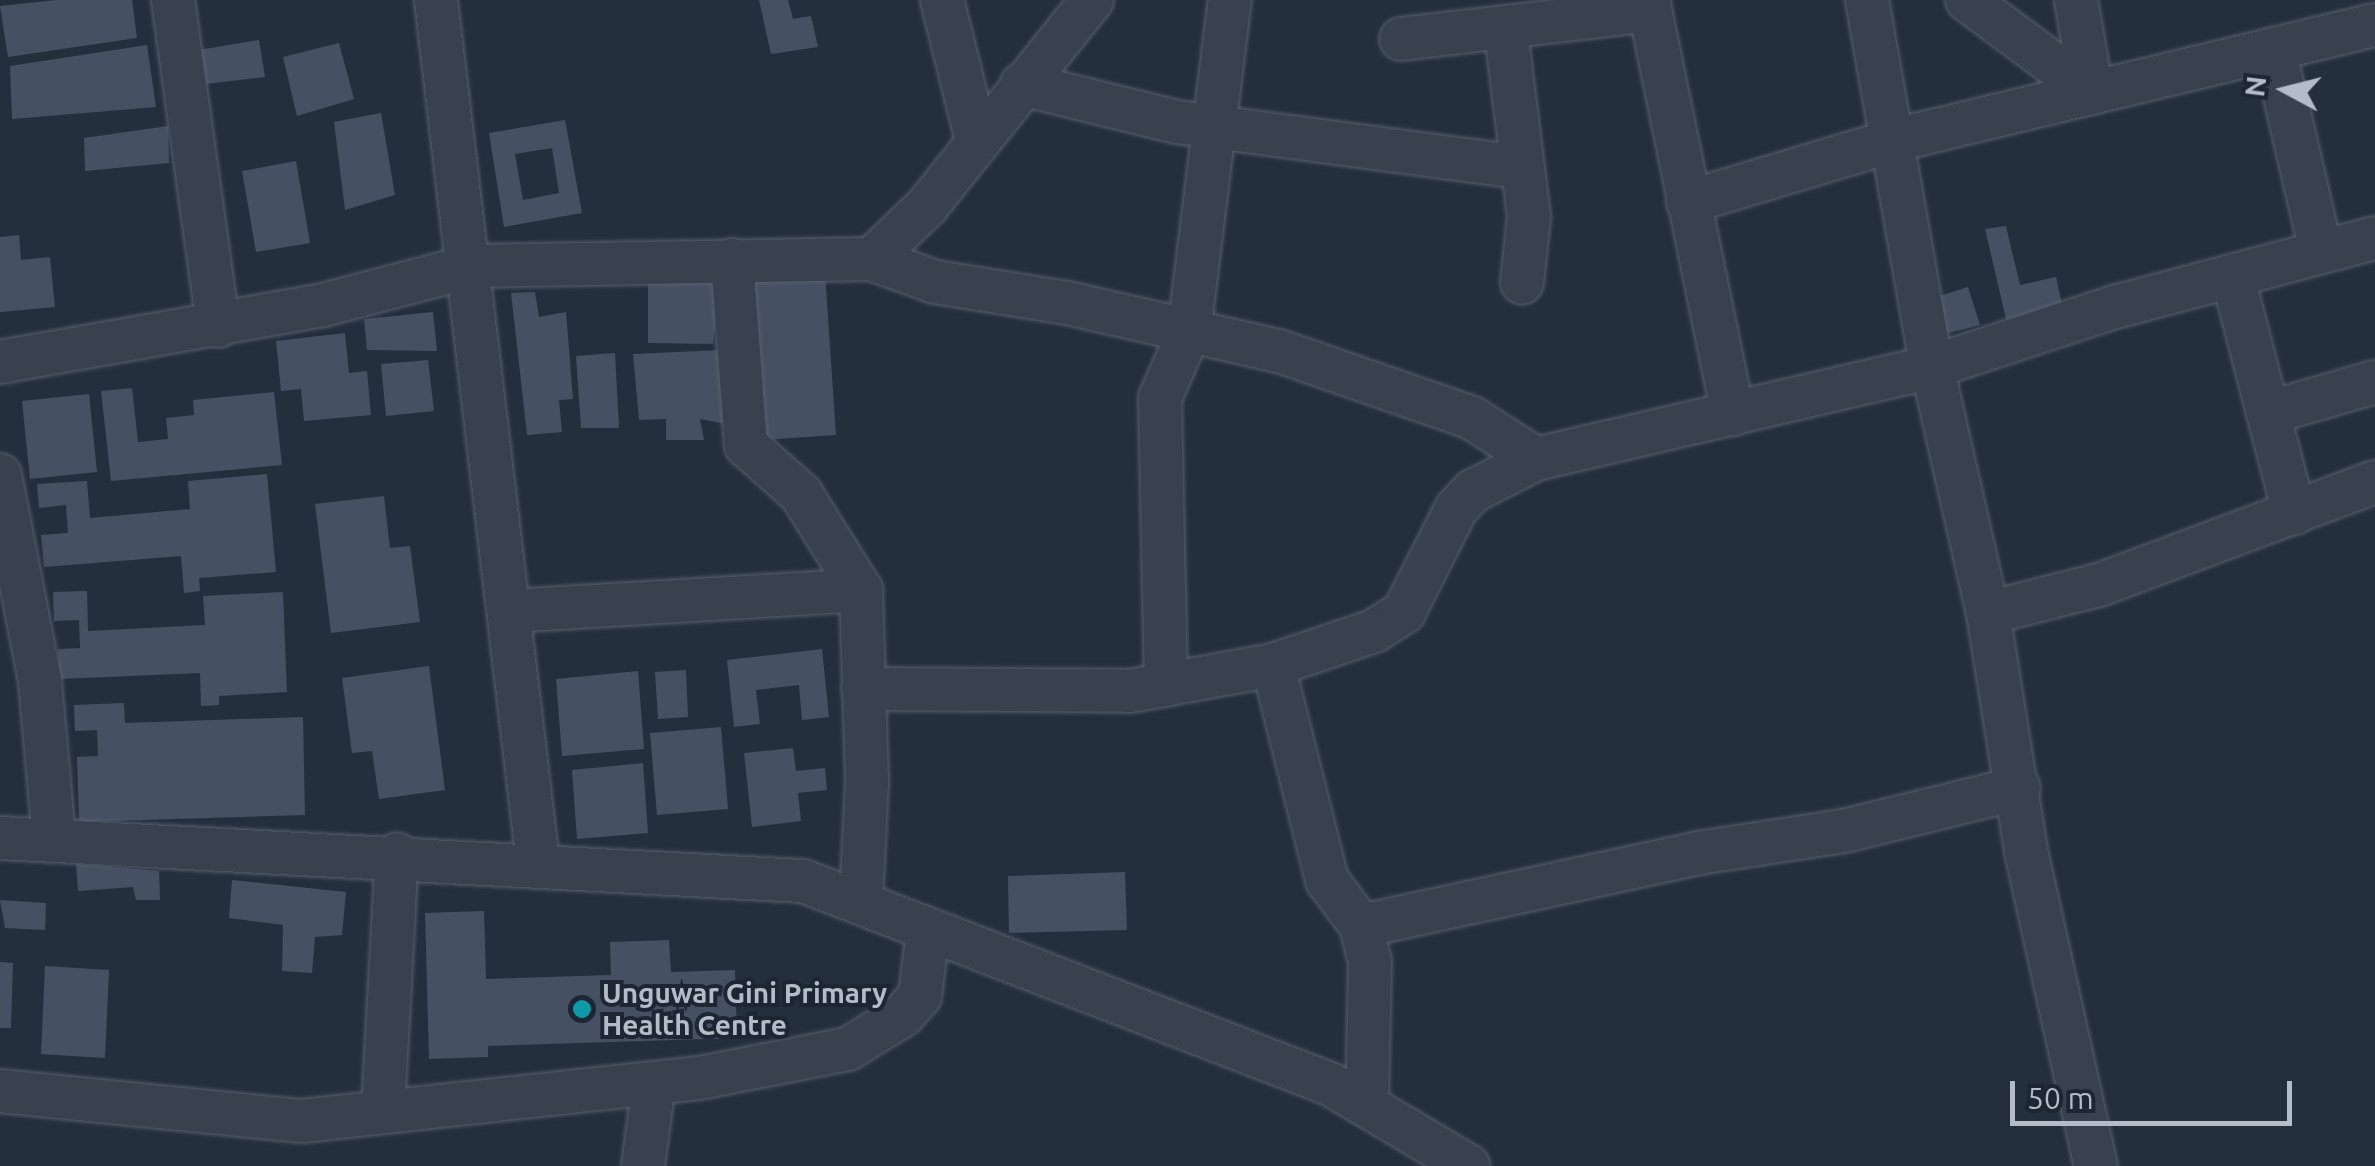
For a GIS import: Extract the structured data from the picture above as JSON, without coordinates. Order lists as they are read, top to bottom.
{
  "places": ["Unguwar Gini Primary Health Centre"],
  "scale_bar": "50 m",
  "north": "left"
}
